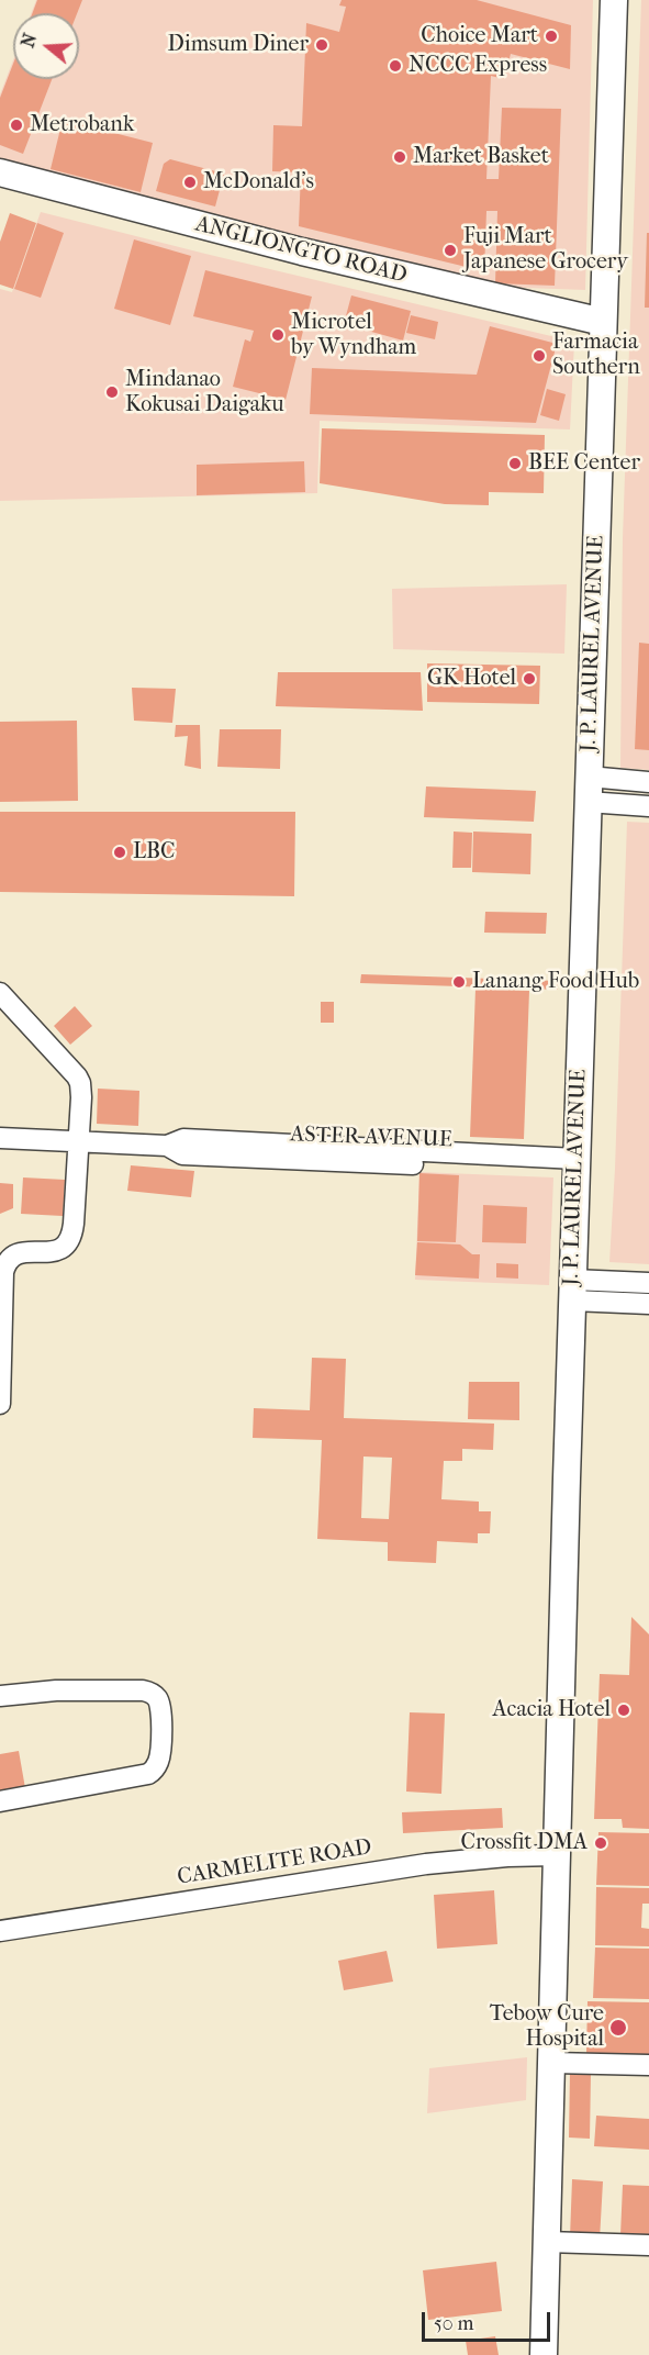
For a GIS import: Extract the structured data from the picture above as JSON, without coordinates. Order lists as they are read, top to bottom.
{
  "streets": {
    "main road": ["ANGLIONGTO ROAD", "J. P. LAUREL AVENUE"],
    "street": ["ASTER AVENUE", "CARMELITE ROAD"]
  },
  "crossings": [
    ["ANGLIONGTO ROAD", "J. P. LAUREL AVENUE"],
    ["J. P. LAUREL AVENUE", "ASTER AVENUE"],
    ["J. P. LAUREL AVENUE", "CARMELITE ROAD"]
  ],
  "places": [
    "Choice Mart",
    "Dimsum Diner",
    "NCCC Express",
    "Metrobank",
    "Market Basket",
    "McDonald's",
    "Fuji Mart Japanese Grocery",
    "Microtel by Wyndham",
    "Farmacia Southern",
    "Mindanao Kokusai Daigaku",
    "BEE Center",
    "GK Hotel",
    "LBC",
    "Lanang Food Hub",
    "Acacia Hotel",
    "Crossfit DMA",
    "Tebow Cure Hospital"
  ],
  "scale_bar": "50 m",
  "north": "left"
}
